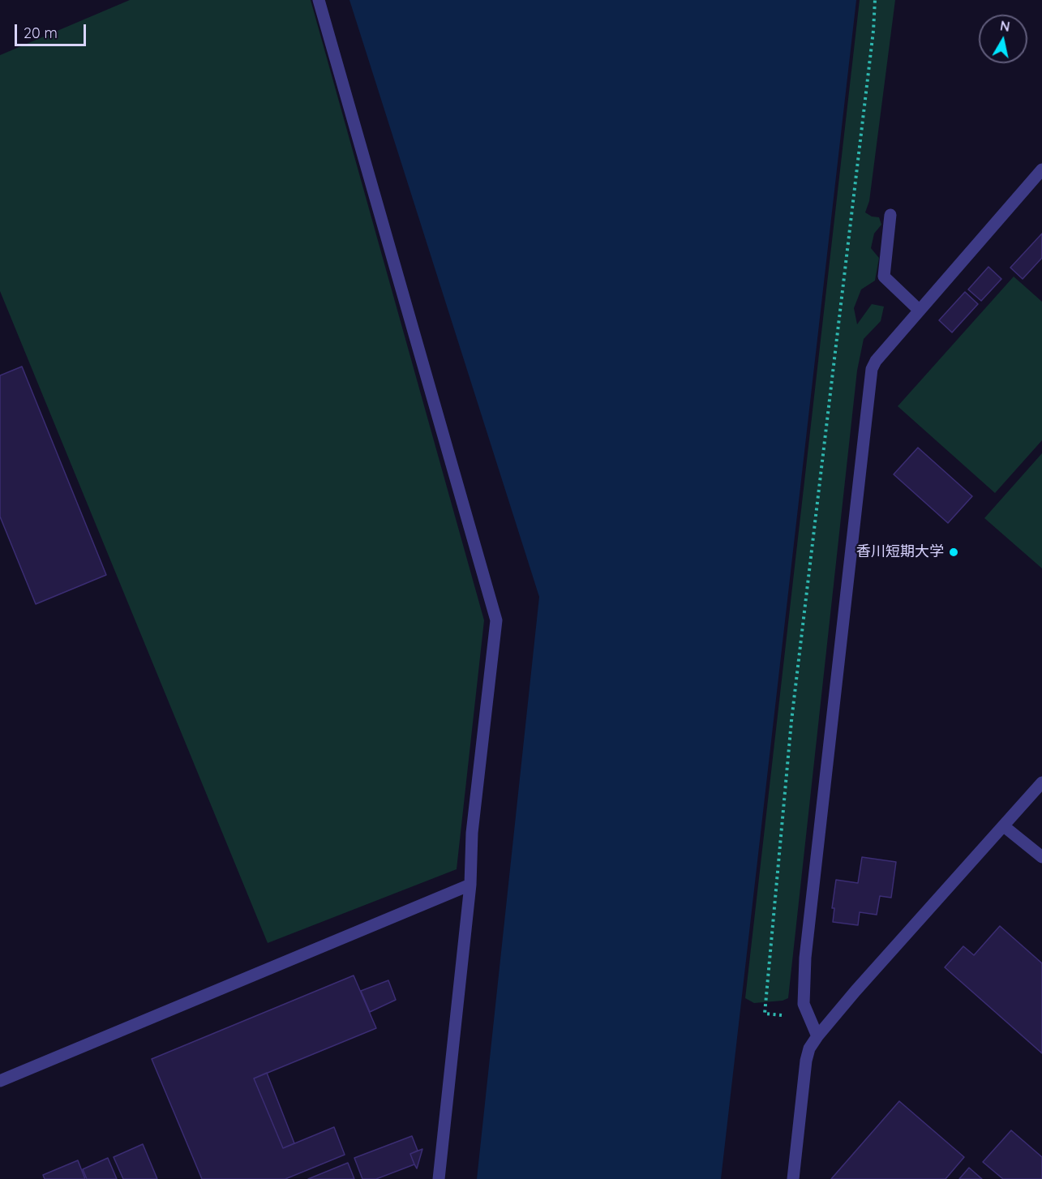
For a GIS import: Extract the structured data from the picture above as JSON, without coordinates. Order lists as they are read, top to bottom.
{
  "places": ["香川短期大学"],
  "scale_bar": "20 m",
  "north": "top"
}
